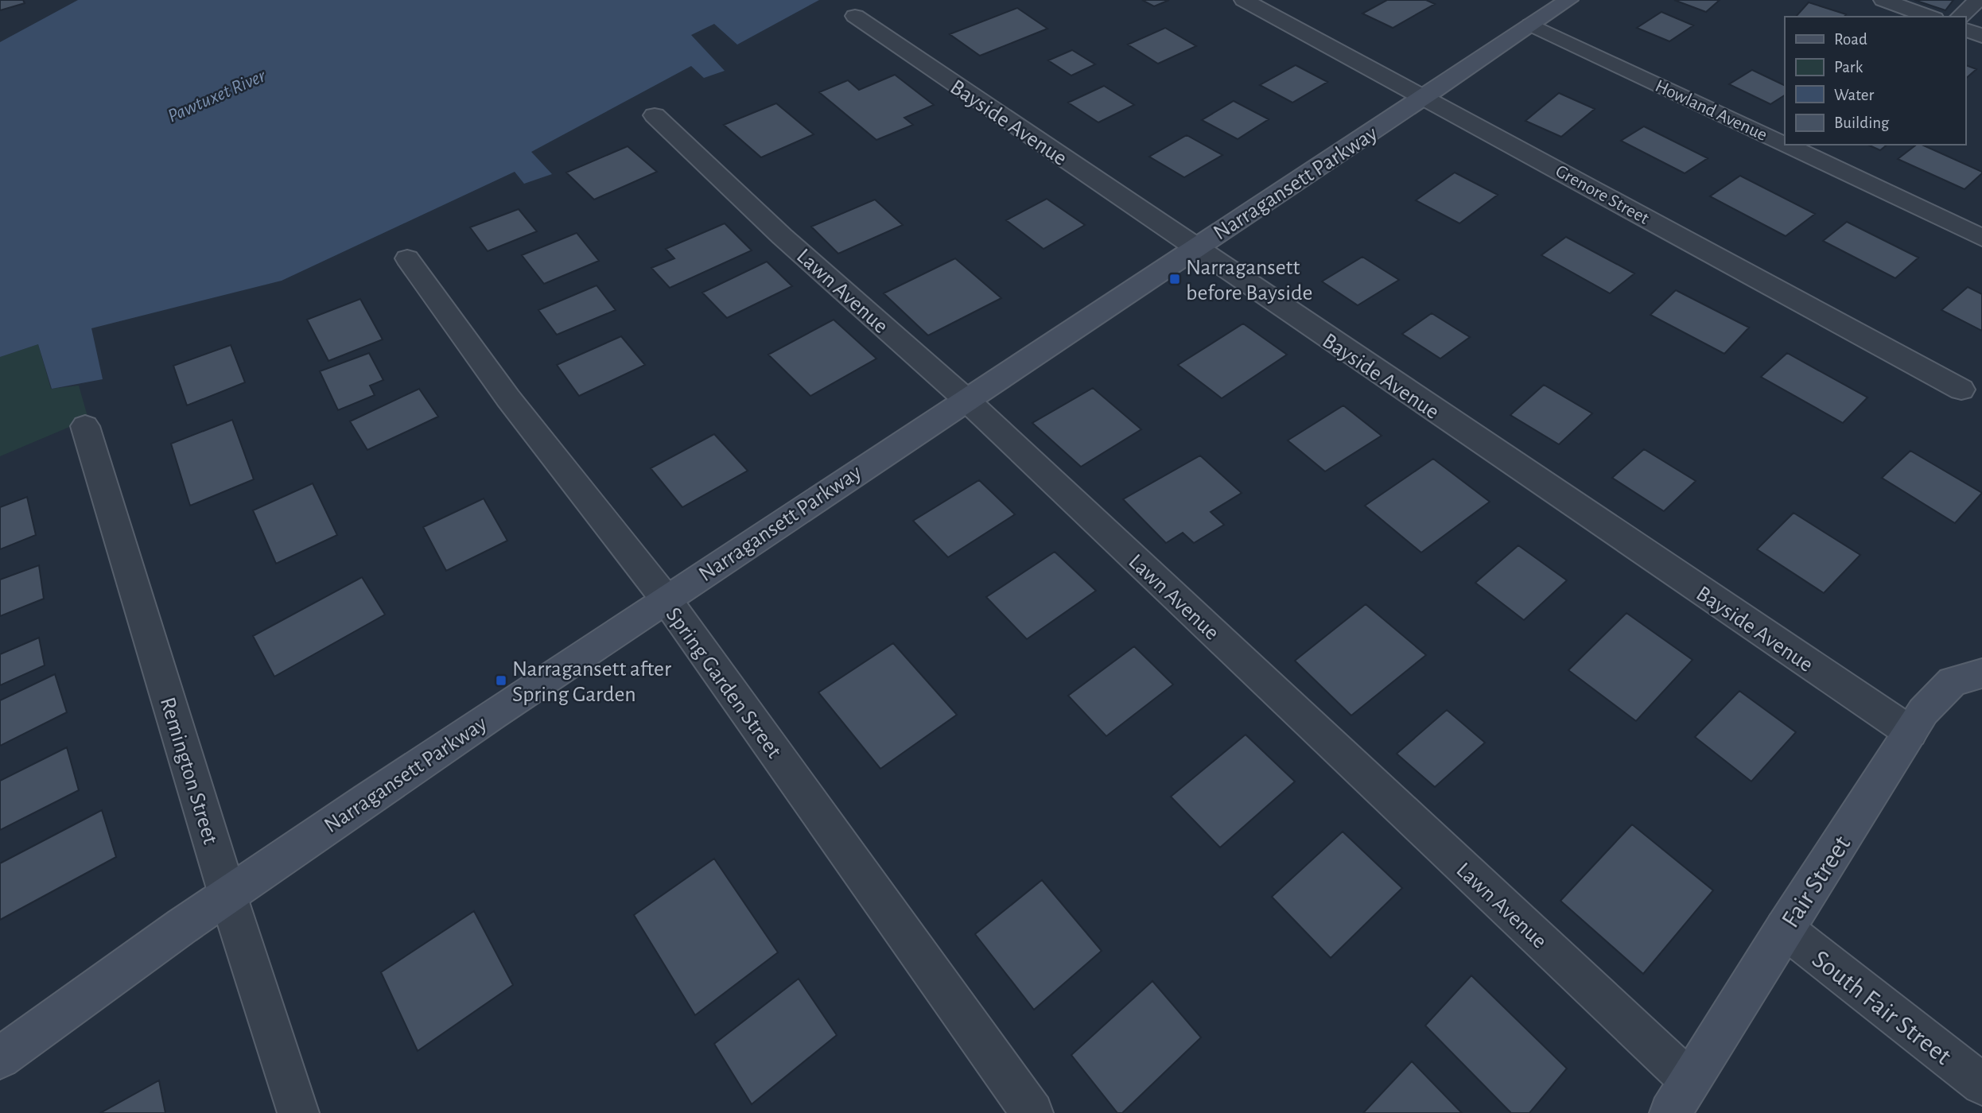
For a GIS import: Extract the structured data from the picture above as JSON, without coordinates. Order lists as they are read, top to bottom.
{
  "streets": {
    "street": [
      "Howland Avenue",
      "Bayside Avenue",
      "Narragansett Parkway",
      "Grenore Street",
      "Lawn Avenue",
      "Spring Garden Street",
      "Remington Street",
      "Fair Street",
      "South Fair Street"
    ]
  },
  "crossings": [
    ["Howland Avenue", "Narragansett Parkway"],
    ["Bayside Avenue", "Narragansett Parkway"],
    ["Bayside Avenue", "Fair Street"],
    ["Narragansett Parkway", "Grenore Street"],
    ["Narragansett Parkway", "Lawn Avenue"],
    ["Narragansett Parkway", "Spring Garden Street"],
    ["Narragansett Parkway", "Remington Street"],
    ["Lawn Avenue", "Fair Street"],
    ["Fair Street", "South Fair Street"]
  ],
  "water": ["Pawtuxet River"],
  "places": {
    "transit": ["Narragansett before Bayside", "Narragansett after Spring Garden"]
  },
  "legend": [
    "Road",
    "Park",
    "Water",
    "Building"
  ]
}
